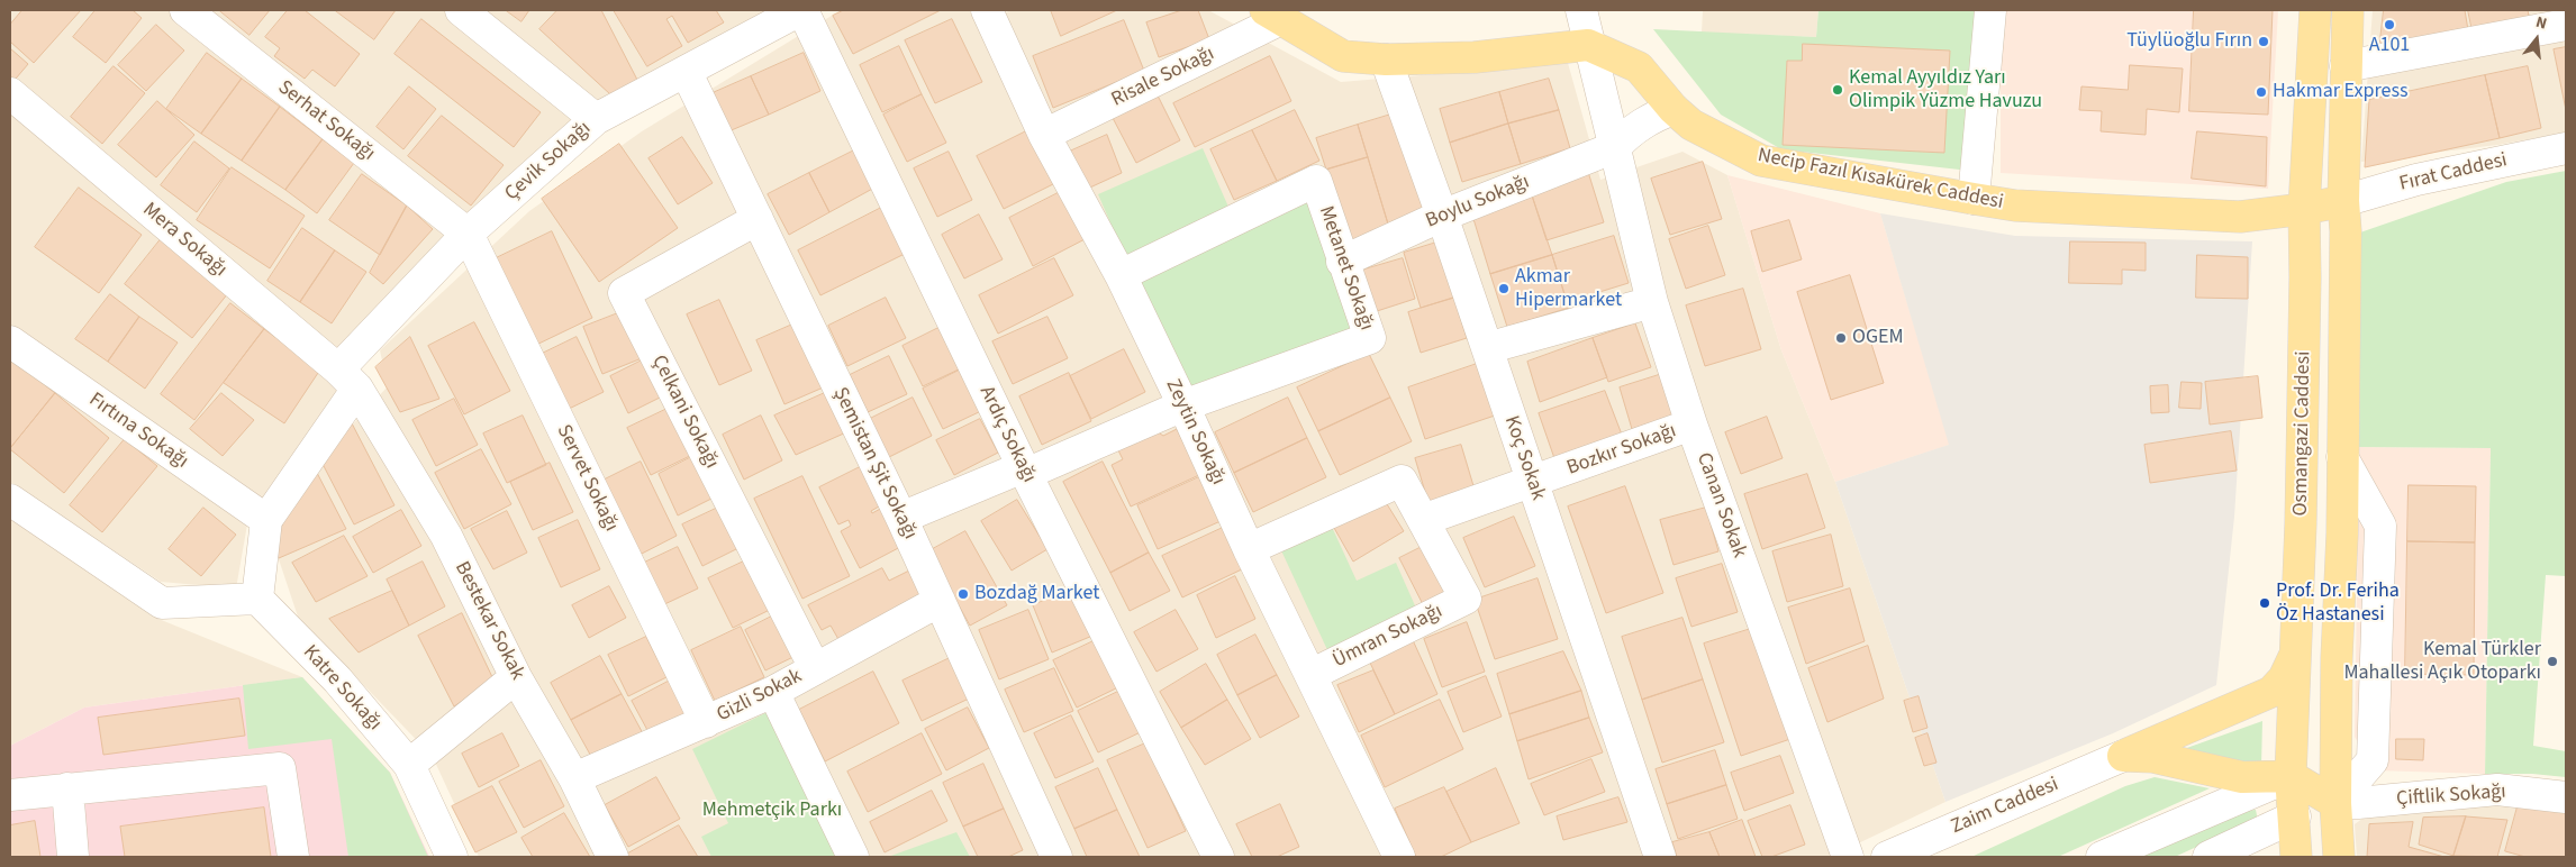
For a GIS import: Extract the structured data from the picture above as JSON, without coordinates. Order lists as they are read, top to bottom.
{
  "streets": {
    "main road": ["Necip Fazıl Kısakürek Caddesi", "Osmangazi Caddesi"],
    "street": [
      "Risale Sokağı",
      "Serhat Sokağı",
      "Çevik Sokağı",
      "Fırat Caddesi",
      "Boylu Sokağı",
      "Mera Sokağı",
      "Metanet Sokağı",
      "Çelkani Sokağı",
      "Fırtına Sokağı",
      "Zeytin Sokağı",
      "Ardıç Sokağı",
      "Bozkır Sokağı",
      "Koç Sokak",
      "Şemistan Şit Sokağı",
      "Servet Sokağı",
      "Canan Sokak",
      "Bestekar Sokak",
      "Ümran Sokağı",
      "Katre Sokağı",
      "Gizli Sokak",
      "Çiftlik Sokağı",
      "Zaim Caddesi"
    ]
  },
  "crossings": [
    ["Risale Sokağı", "Zeytin Sokağı"],
    ["Serhat Sokağı", "Çevik Sokağı"],
    ["Serhat Sokağı", "Servet Sokağı"],
    ["Çevik Sokağı", "Mera Sokağı"],
    ["Çevik Sokağı", "Fırtına Sokağı"],
    ["Çevik Sokağı", "Ardıç Sokağı"],
    ["Çevik Sokağı", "Şemistan Şit Sokağı"],
    ["Çevik Sokağı", "Servet Sokağı"],
    ["Çevik Sokağı", "Bestekar Sokak"],
    ["Fırat Caddesi", "Necip Fazıl Kısakürek Caddesi"],
    ["Fırat Caddesi", "Osmangazi Caddesi"],
    ["Necip Fazıl Kısakürek Caddesi", "Osmangazi Caddesi"],
    ["Necip Fazıl Kısakürek Caddesi", "Canan Sokak"],
    ["Boylu Sokağı", "Metanet Sokağı"],
    ["Boylu Sokağı", "Koç Sokak"],
    ["Boylu Sokağı", "Canan Sokak"],
    ["Mera Sokağı", "Bestekar Sokak"],
    ["Metanet Sokağı", "Zeytin Sokağı"],
    ["Metanet Sokağı", "Ardıç Sokağı"],
    ["Metanet Sokağı", "Şemistan Şit Sokağı"],
    ["Çelkani Sokağı", "Şemistan Şit Sokağı"],
    ["Çelkani Sokağı", "Gizli Sokak"],
    ["Zeytin Sokağı", "Ümran Sokağı"],
    ["Osmangazi Caddesi", "Çiftlik Sokağı"],
    ["Bozkır Sokağı", "Koç Sokak"],
    ["Bozkır Sokağı", "Canan Sokak"],
    ["Bozkır Sokağı", "Ümran Sokağı"],
    ["Şemistan Şit Sokağı", "Gizli Sokak"],
    ["Servet Sokağı", "Gizli Sokak"],
    ["Bestekar Sokak", "Gizli Sokak"]
  ],
  "parks": ["Mehmetçik Parkı"],
  "places": [
    "A101",
    "Tüylüoğlu Fırın",
    "Kemal Ayyıldız Yarı Olimpik Yüzme Havuzu",
    "Hakmar Express",
    "Akmar Hipermarket",
    "OGEM",
    "Bozdağ Market",
    "Prof. Dr. Feriha Öz Hastanesi",
    "Kemal Türkler Mahallesi Açık Otoparkı"
  ],
  "north": "top"
}
